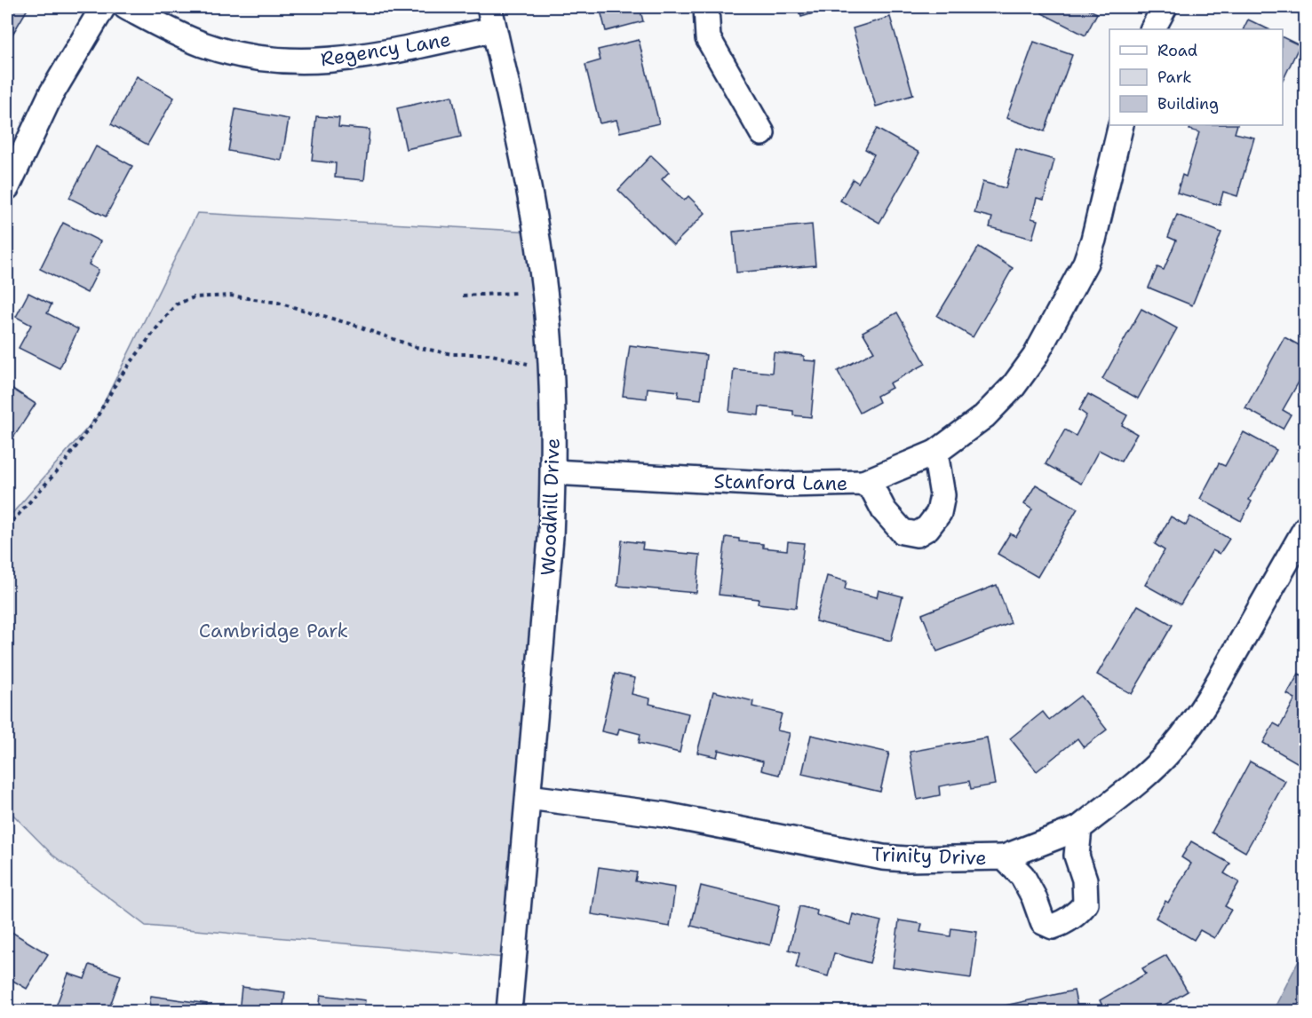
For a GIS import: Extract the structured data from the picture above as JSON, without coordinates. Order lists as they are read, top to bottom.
{
  "streets": {
    "street": [
      "Regency Lane",
      "Stanford Lane",
      "Woodhill Drive",
      "Trinity Drive"
    ]
  },
  "crossings": [
    ["Regency Lane", "Woodhill Drive"],
    ["Stanford Lane", "Woodhill Drive"],
    ["Woodhill Drive", "Trinity Drive"]
  ],
  "parks": ["Cambridge Park"],
  "legend": ["Road", "Park", "Building"]
}
